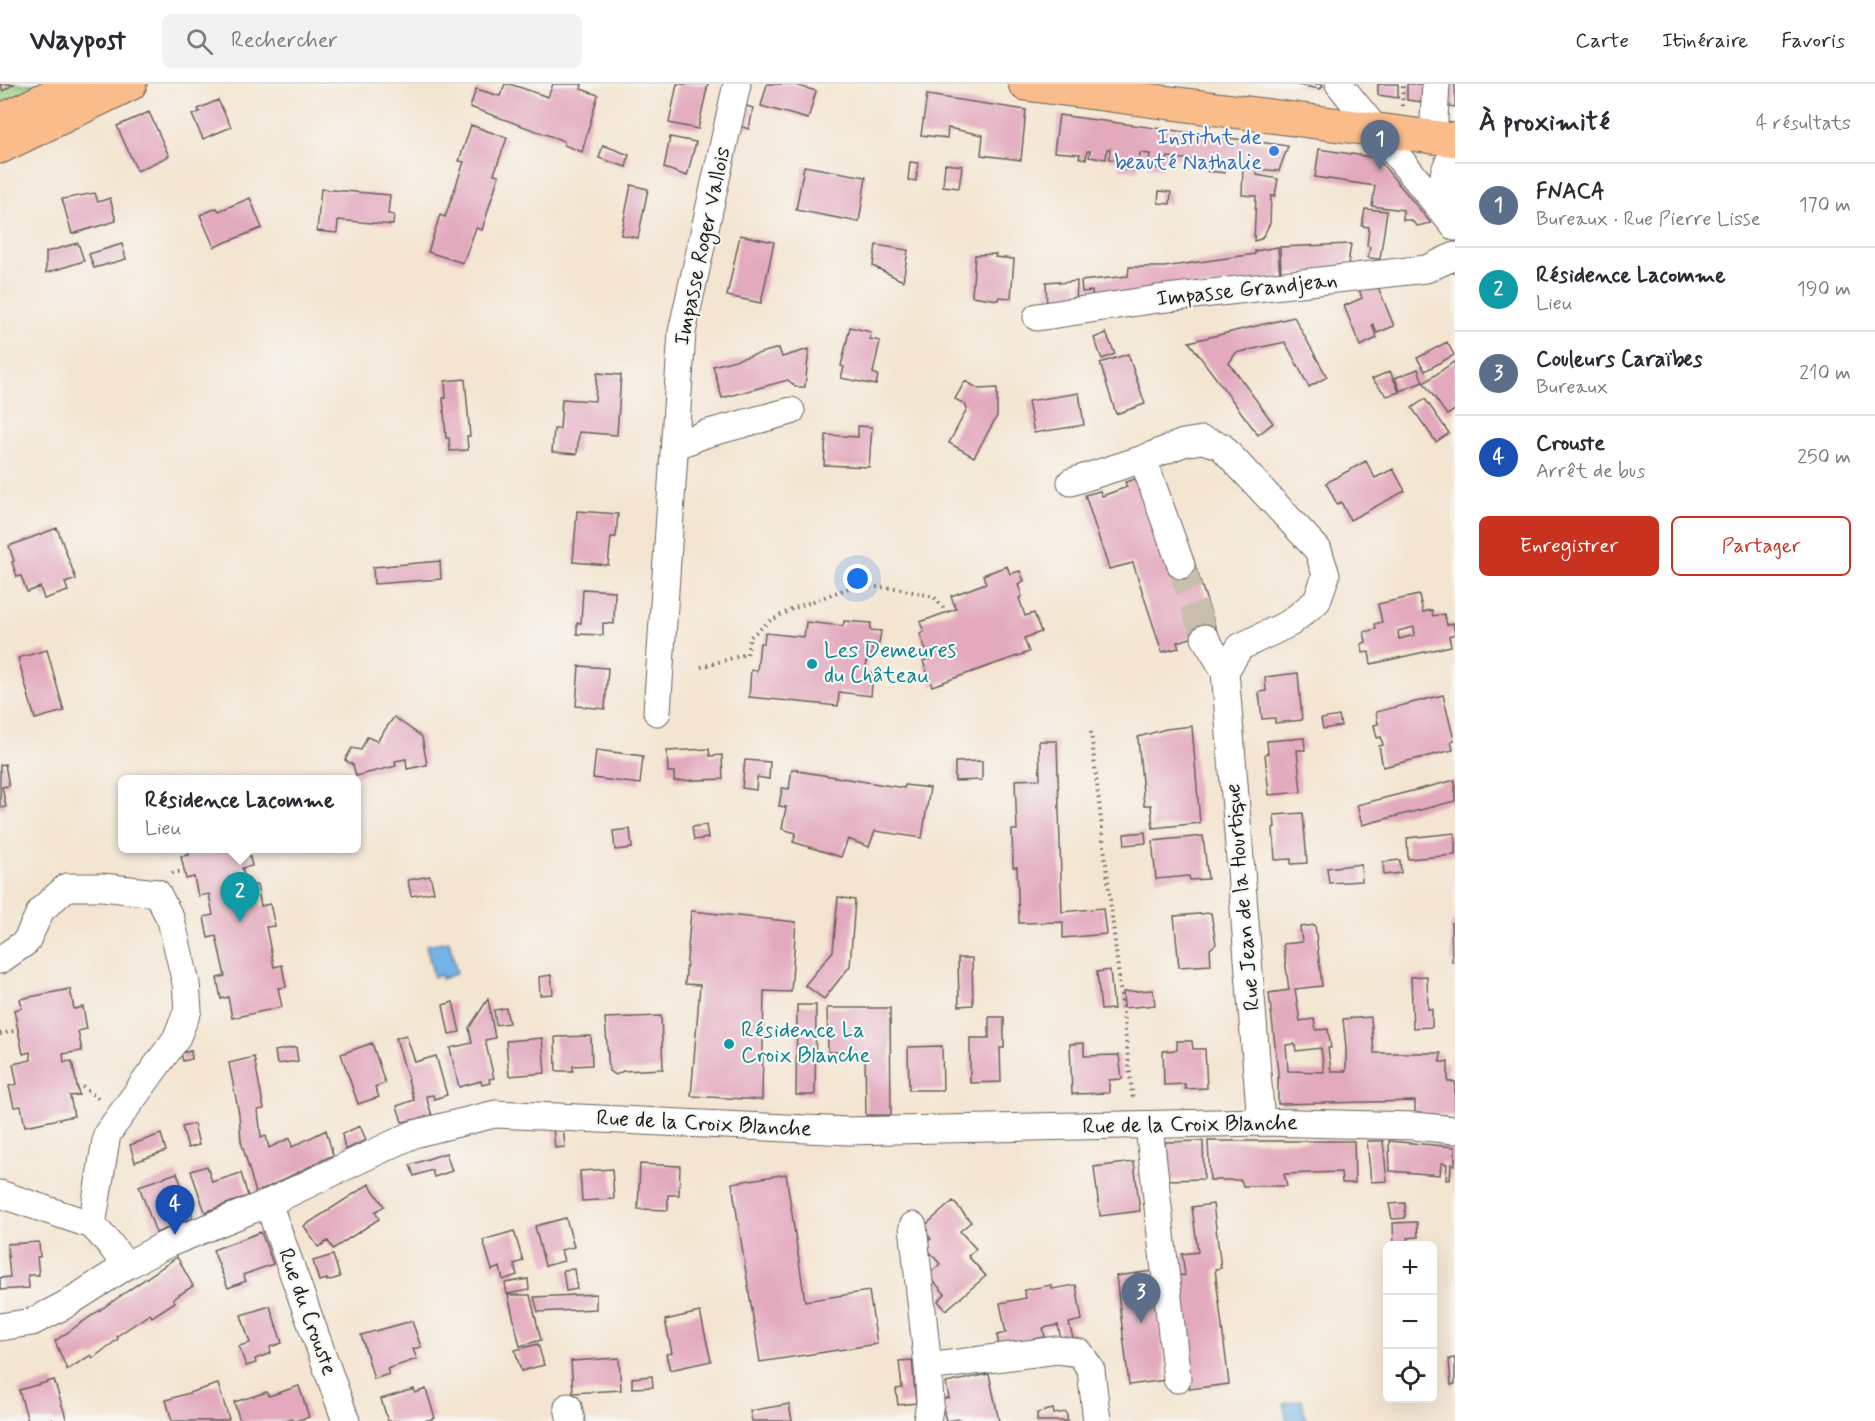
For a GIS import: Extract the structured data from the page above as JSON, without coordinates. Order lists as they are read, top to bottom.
{
  "streets": {
    "street": [
      "Impasse Roger Vallois",
      "Impasse Grandjean",
      "Rue Jean de la Hourtique",
      "Rue de la Croix Blanche",
      "Rue du Crouste"
    ]
  },
  "crossings": [
    ["Rue Jean de la Hourtique", "Rue de la Croix Blanche"],
    ["Rue de la Croix Blanche", "Rue du Crouste"]
  ],
  "places": ["Institut de beauté Nathalie", "Les Demeures du Château", "Résidence La Croix Blanche"],
  "page": {
    "header": "Waypost",
    "search": "Rechercher",
    "nav": ["Carte", "Itinéraire", "Favoris"],
    "heading": ["À proximité", "4 résultats"],
    "pins": [
      "1",
      "2",
      "4",
      "3"
    ],
    "list": [
      {
        "mark": "1",
        "name": "FNACA",
        "note": "Bureaux · Rue Pierre Lisse",
        "value": "170 m"
      },
      {
        "mark": "2",
        "name": "Résidence Lacomme",
        "note": "Lieu",
        "value": "190 m"
      },
      {
        "mark": "3",
        "name": "Couleurs Caraïbes",
        "note": "Bureaux",
        "value": "210 m"
      },
      {
        "mark": "4",
        "name": "Crouste",
        "note": "Arrêt de bus",
        "value": "250 m"
      }
    ],
    "buttons": ["Enregistrer", "Partager"],
    "popup": ["Résidence Lacomme", "Lieu"],
    "map_buttons": ["+", "−"]
  }
}
